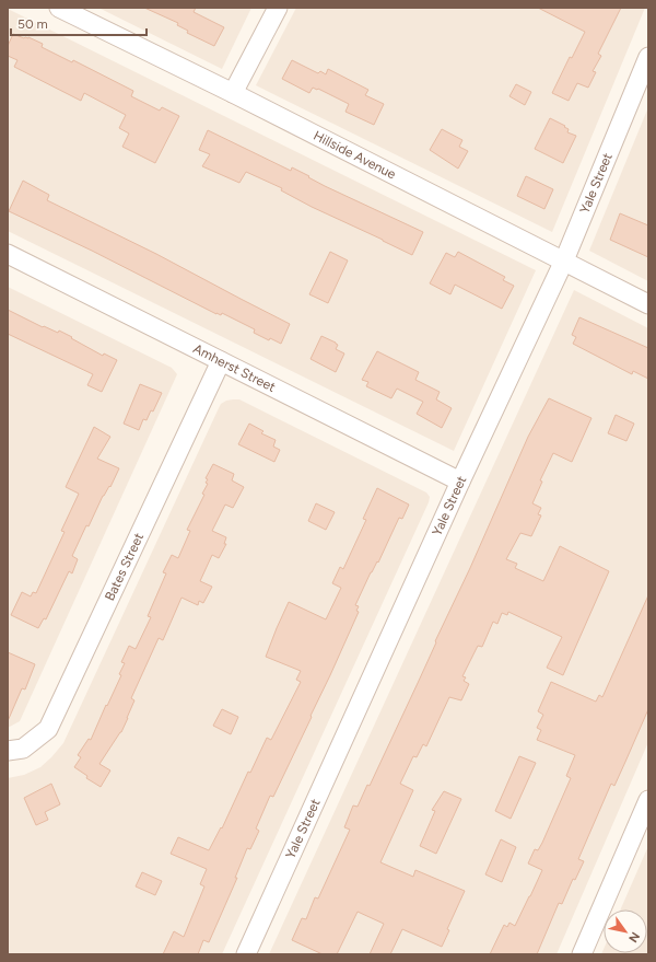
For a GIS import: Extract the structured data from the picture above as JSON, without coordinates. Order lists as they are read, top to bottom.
{
  "streets": {
    "street": [
      "Hillside Avenue",
      "Yale Street",
      "Amherst Street",
      "Bates Street"
    ]
  },
  "crossings": [
    ["Hillside Avenue", "Yale Street"],
    ["Yale Street", "Amherst Street"],
    ["Amherst Street", "Bates Street"]
  ],
  "scale_bar": "50 m",
  "north": "bottom right"
}
